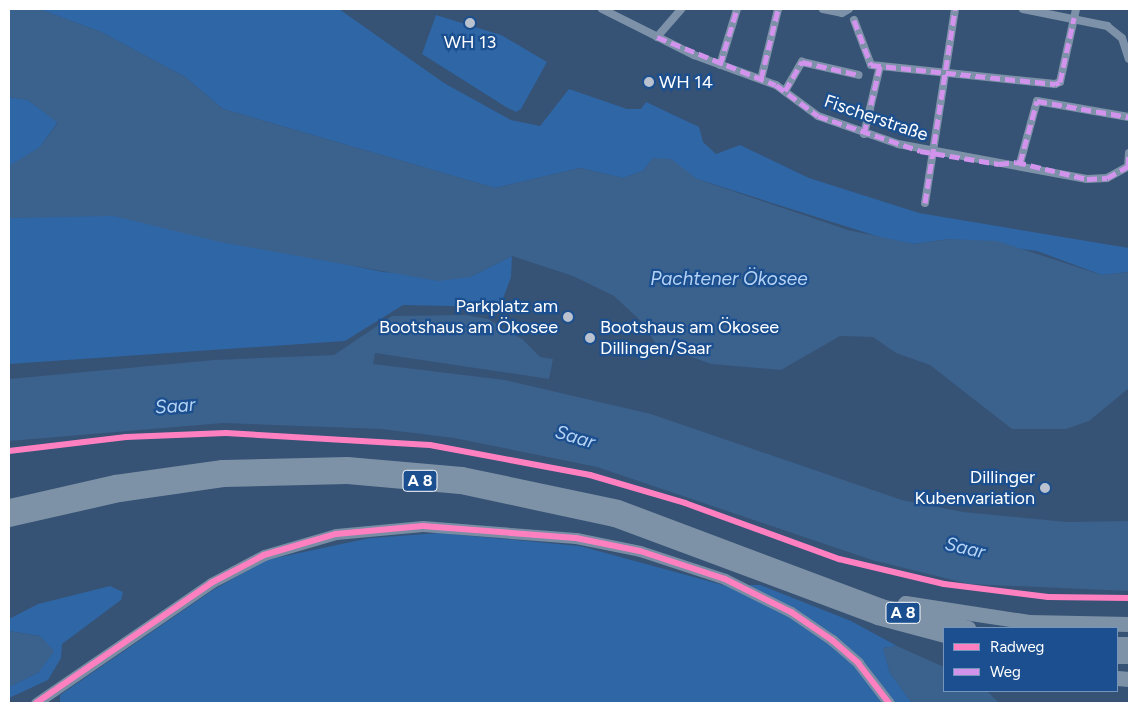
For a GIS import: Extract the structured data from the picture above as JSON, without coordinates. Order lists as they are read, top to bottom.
{
  "streets": {
    "highway": ["A 8"],
    "street": ["Fischerstraße"]
  },
  "water": ["Pachtener Ökosee", "Saar"],
  "places": [
    "WH 13",
    "WH 14",
    "Parkplatz am Bootshaus am Ökosee",
    "Bootshaus am Ökosee Dillingen/Saar",
    "Dillinger Kubenvariation"
  ],
  "legend": ["Radweg", "Weg"]
}
